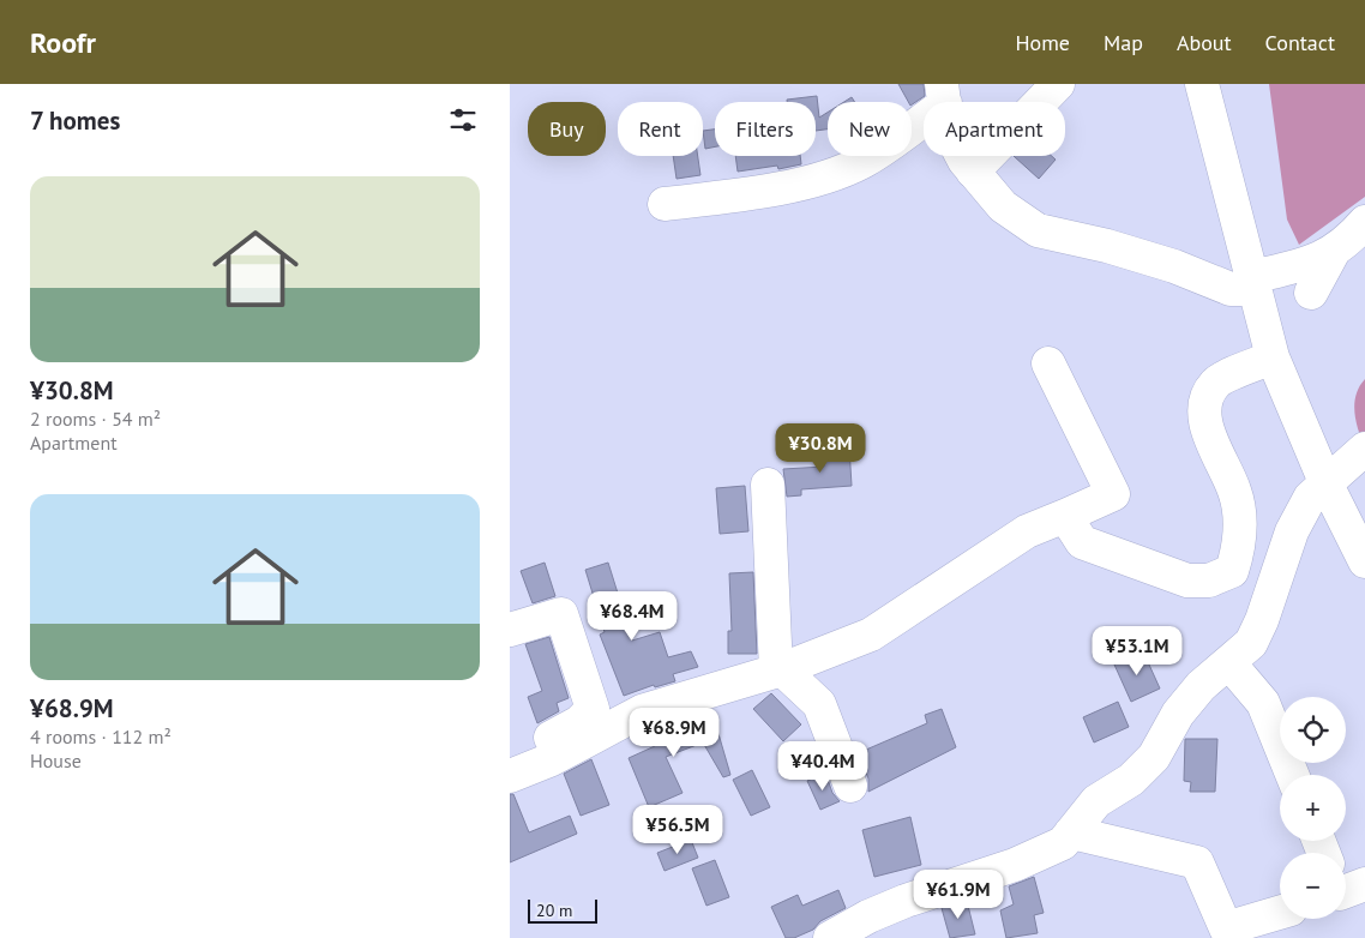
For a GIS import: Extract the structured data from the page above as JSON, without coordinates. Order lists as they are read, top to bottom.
{
  "scale_bar": "20 m",
  "page": {
    "header": "Roofr",
    "nav": [
      "Home",
      "Map",
      "About",
      "Contact"
    ],
    "heading": "7 homes",
    "chip": [
      "Buy",
      "Rent",
      "Filters",
      "New",
      "Apartment"
    ],
    "list": [
      {
        "name": "¥30.8M",
        "note": "2 rooms · 54 m² · Apartment"
      },
      {
        "name": "¥68.9M",
        "note": "4 rooms · 112 m² · House"
      }
    ],
    "price": [
      "¥30.8M",
      "¥68.4M",
      "¥53.1M",
      "¥68.9M",
      "¥40.4M",
      "¥56.5M",
      "¥61.9M"
    ],
    "map_buttons": ["+", "−"],
    "scale": "20 m"
  }
}
